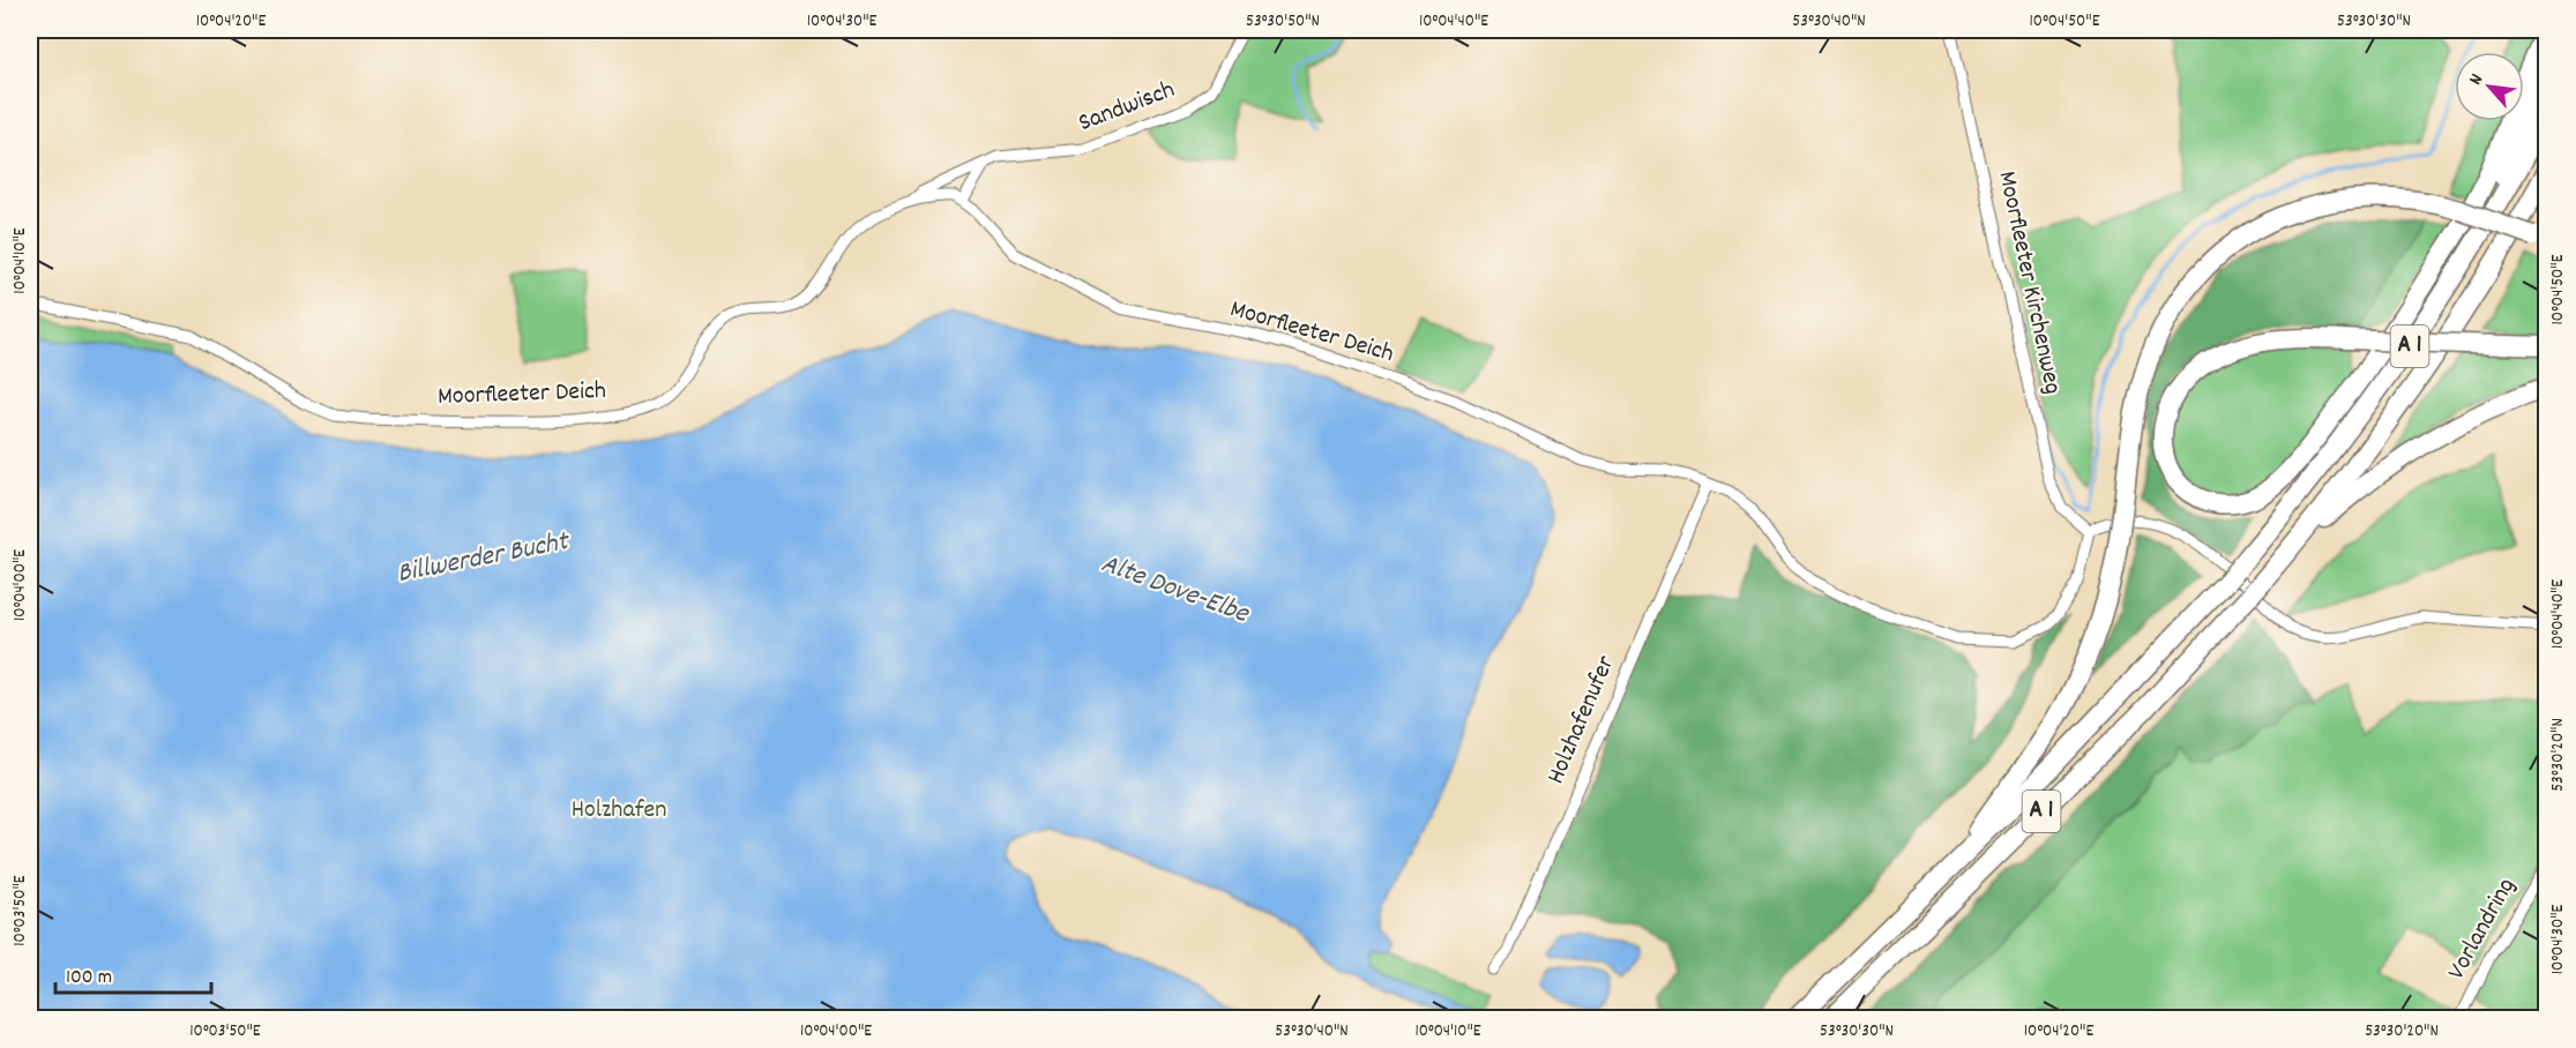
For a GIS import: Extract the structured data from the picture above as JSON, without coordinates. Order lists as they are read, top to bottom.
{
  "streets": {
    "highway": ["A 1"],
    "street": [
      "Sandwisch",
      "Moorfleeter Kirchenweg",
      "Moorfleeter Deich",
      "Holzhafenufer",
      "Vorlandring"
    ]
  },
  "crossings": [
    ["Sandwisch", "Moorfleeter Deich"],
    ["Moorfleeter Kirchenweg", "Moorfleeter Deich"],
    ["Moorfleeter Deich", "Holzhafenufer"]
  ],
  "water": ["Billwerder Bucht", "Alte Dove-Elbe"],
  "parks": ["Holzhafen"],
  "scale_bar": "100 m",
  "north": "top left",
  "coordinates": [
    "10°04'20\"E",
    "10°04'30\"E",
    "53°30'50\"N",
    "10°04'40\"E",
    "53°30'40\"N",
    "10°04'50\"E",
    "53°30'30\"N",
    "10°04'10\"E",
    "10°04'00\"E",
    "53°30'20\"N",
    "10°03'50\"E"
  ]
}
